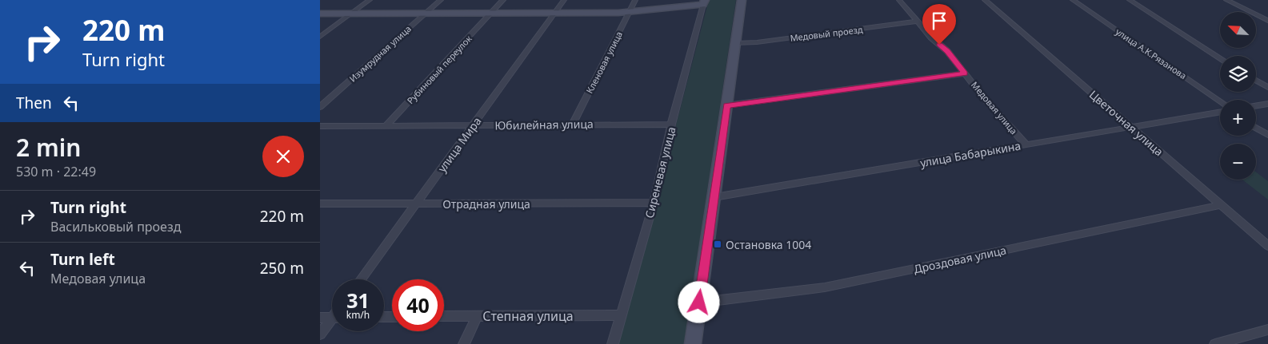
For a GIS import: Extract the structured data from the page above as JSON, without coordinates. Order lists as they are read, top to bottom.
{
  "streets": {
    "street": [
      "Медовый проезд",
      "Изумрудная улица",
      "улица А.К.Рязанова",
      "Кленовая улица",
      "Рубиновый переулок",
      "Медовая улица",
      "Цветочная улица",
      "Юбилейная улица",
      "улица Мира",
      "улица Бабарыкина",
      "Сиреневая улица",
      "Отрадная улица",
      "Дроздовая улица",
      "Степная улица"
    ]
  },
  "crossings": [
    ["Медовый проезд", "Медовая улица"],
    ["Кленовая улица", "Юбилейная улица"],
    ["Рубиновый переулок", "Юбилейная улица"],
    ["Медовая улица", "улица Бабарыкина"],
    ["Цветочная улица", "улица Бабарыкина"],
    ["Цветочная улица", "Дроздовая улица"],
    ["Юбилейная улица", "улица Мира"],
    ["Юбилейная улица", "Сиреневая улица"],
    ["улица Мира", "Отрадная улица"],
    ["Сиреневая улица", "Отрадная улица"],
    ["Сиреневая улица", "Степная улица"]
  ],
  "places": {
    "transit": ["Остановка 1004"]
  },
  "north": "top left",
  "page": {
    "turn": ["220 m", "Turn right"],
    "map_buttons": ["+", "−"],
    "then": "Then",
    "heading": ["2 min", "530 m · 22:49"],
    "list": [
      {
        "name": "Turn right",
        "note": "Васильковый проезд",
        "value": "220 m"
      },
      {
        "name": "Turn left",
        "note": "Медовая улица",
        "value": "250 m"
      }
    ],
    "speed": "31 km/h",
    "limit": "40"
  }
}
